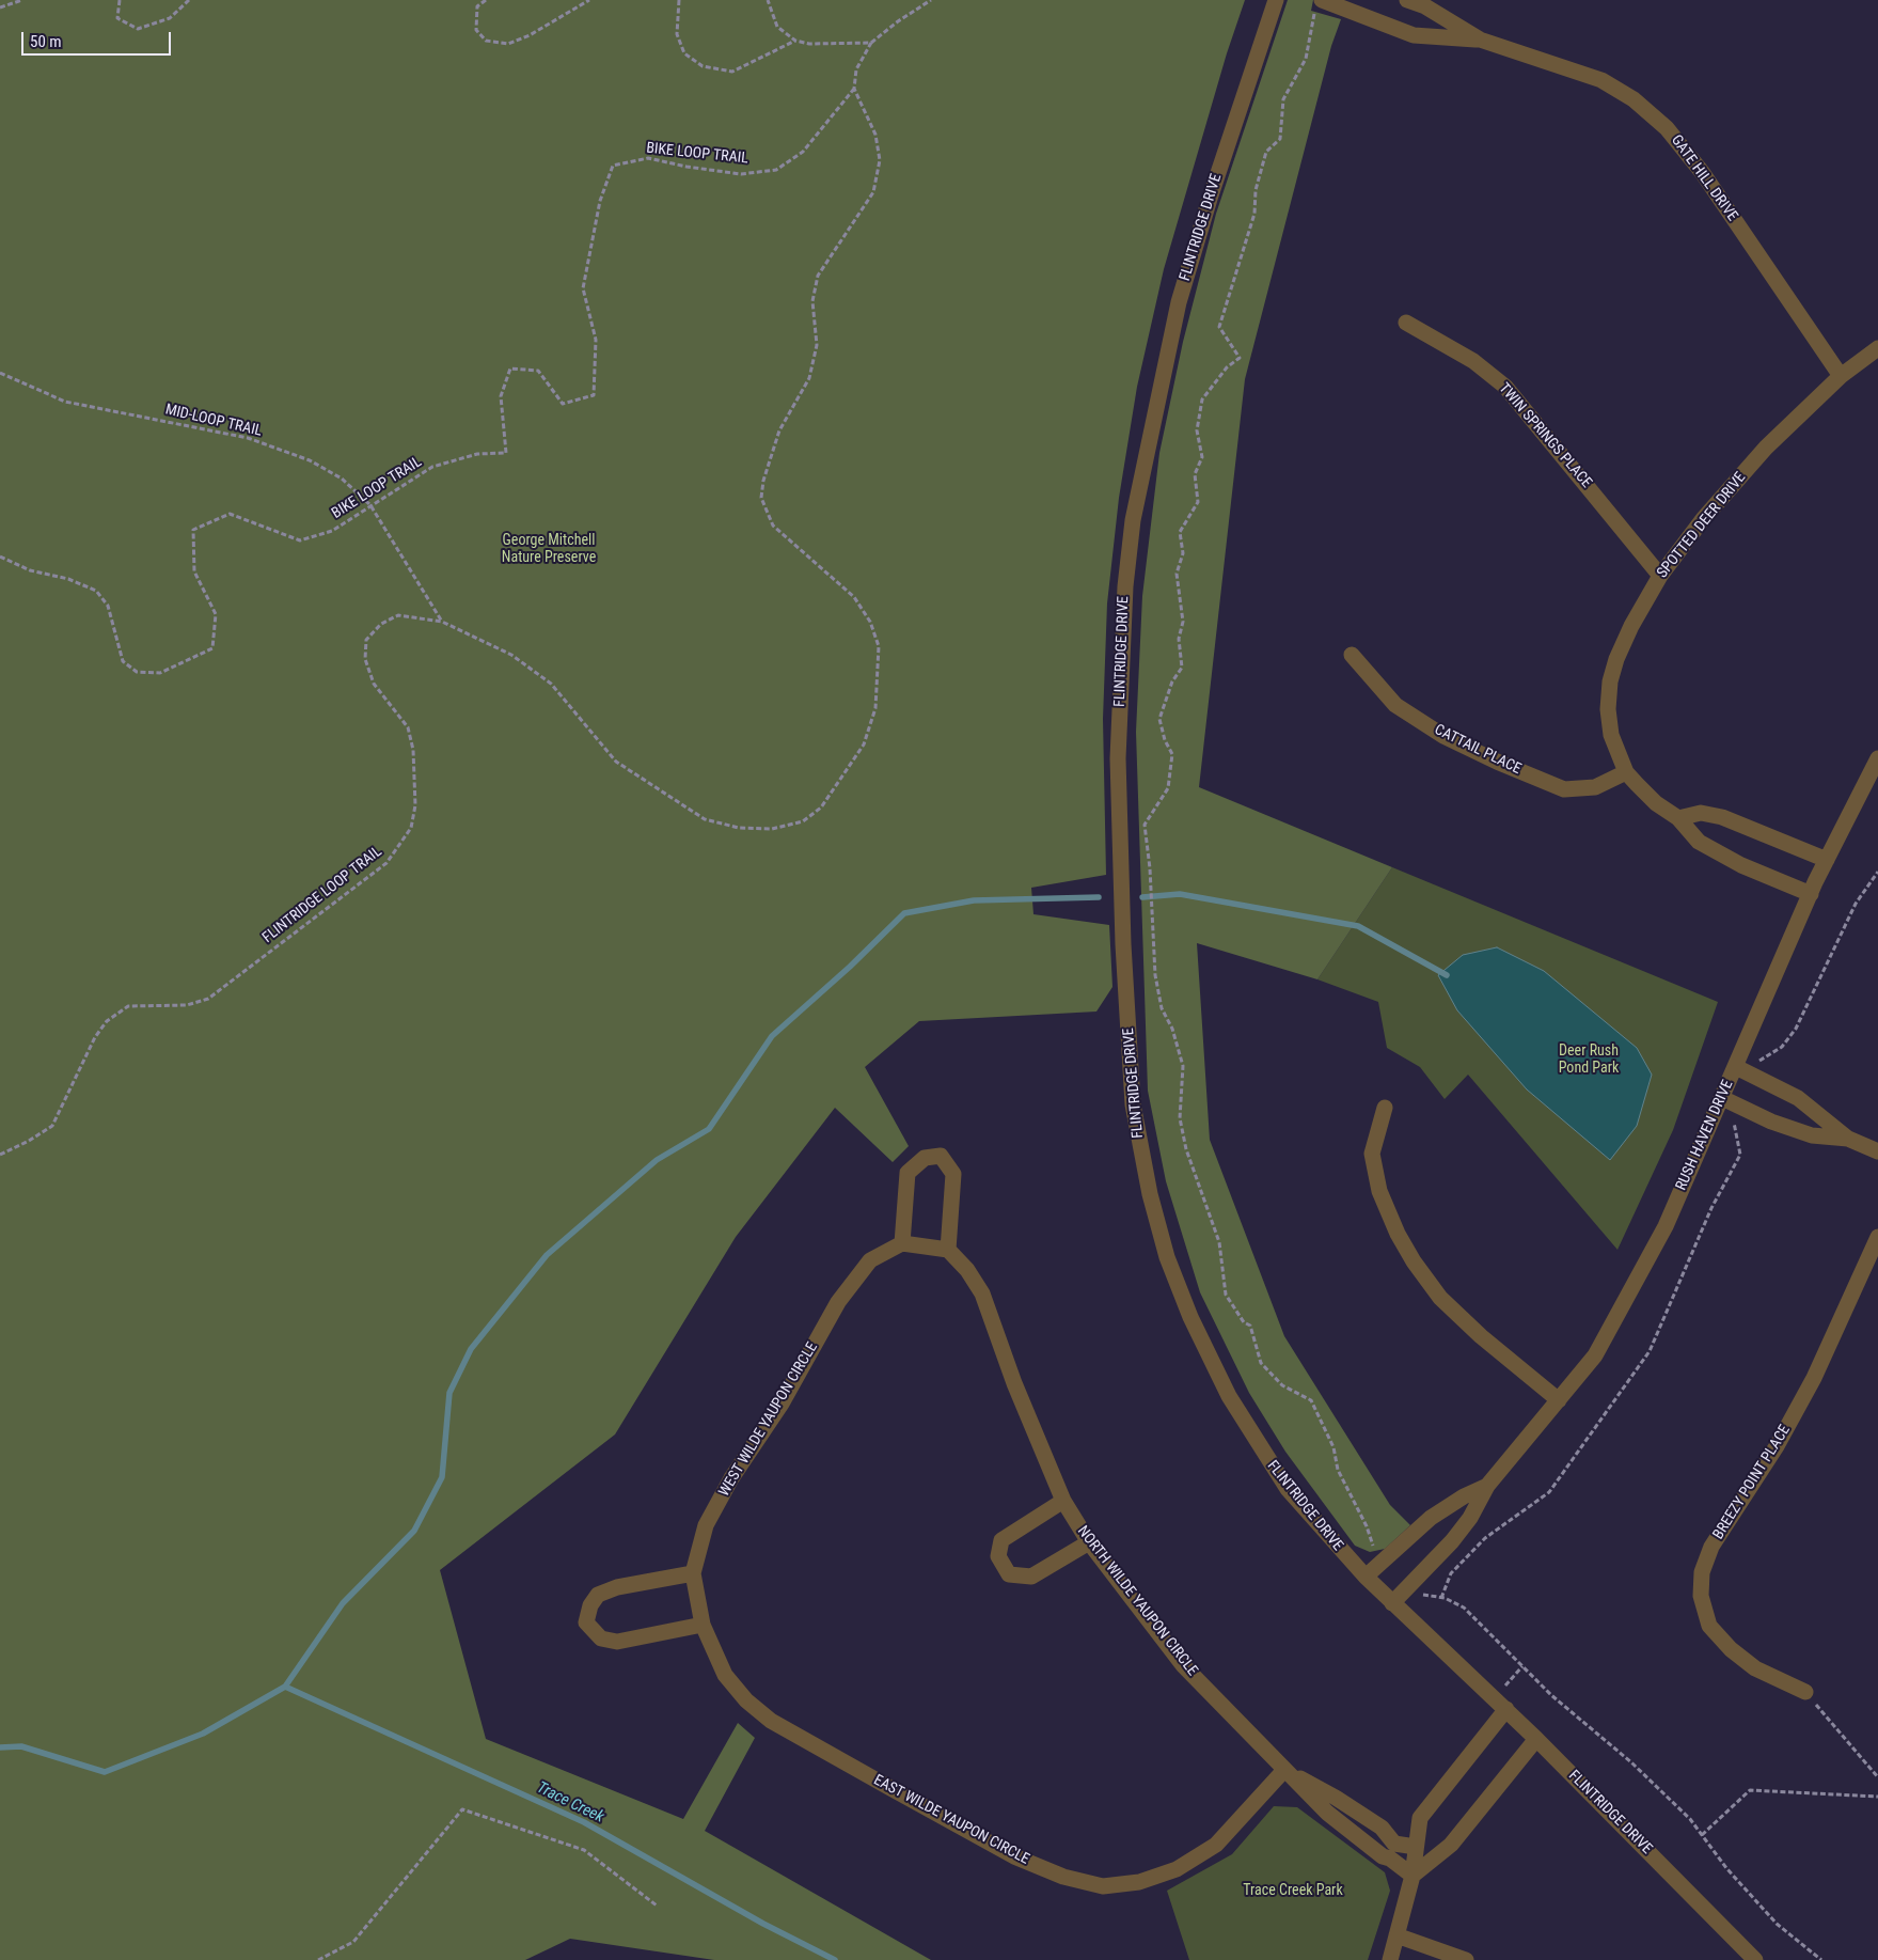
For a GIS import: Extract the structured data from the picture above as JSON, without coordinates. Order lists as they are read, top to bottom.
{
  "streets": {
    "street": [
      "GATE HILL DRIVE",
      "FLINTRIDGE DRIVE",
      "TWIN SPRINGS PLACE",
      "SPOTTED DEER DRIVE",
      "CATTAIL PLACE",
      "RUSH HAVEN DRIVE",
      "WEST WILDE YAUPON CIRCLE",
      "BREEZY POINT PLACE",
      "NORTH WILDE YAUPON CIRCLE",
      "EAST WILDE YAUPON CIRCLE"
    ],
    "path": ["BIKE LOOP TRAIL", "MID-LOOP TRAIL", "FLINTRIDGE LOOP TRAIL"]
  },
  "crossings": [
    ["BIKE LOOP TRAIL", "MID-LOOP TRAIL"],
    ["BIKE LOOP TRAIL", "FLINTRIDGE LOOP TRAIL"],
    ["GATE HILL DRIVE", "SPOTTED DEER DRIVE"],
    ["FLINTRIDGE DRIVE", "RUSH HAVEN DRIVE"],
    ["MID-LOOP TRAIL", "FLINTRIDGE LOOP TRAIL"],
    ["TWIN SPRINGS PLACE", "SPOTTED DEER DRIVE"],
    ["SPOTTED DEER DRIVE", "CATTAIL PLACE"],
    ["SPOTTED DEER DRIVE", "RUSH HAVEN DRIVE"],
    ["WEST WILDE YAUPON CIRCLE", "EAST WILDE YAUPON CIRCLE"],
    ["NORTH WILDE YAUPON CIRCLE", "EAST WILDE YAUPON CIRCLE"]
  ],
  "water": ["Trace Creek"],
  "parks": ["George Mitchell Nature Preserve", "Deer Rush Pond Park", "Trace Creek Park"],
  "scale_bar": "50 m"
}
